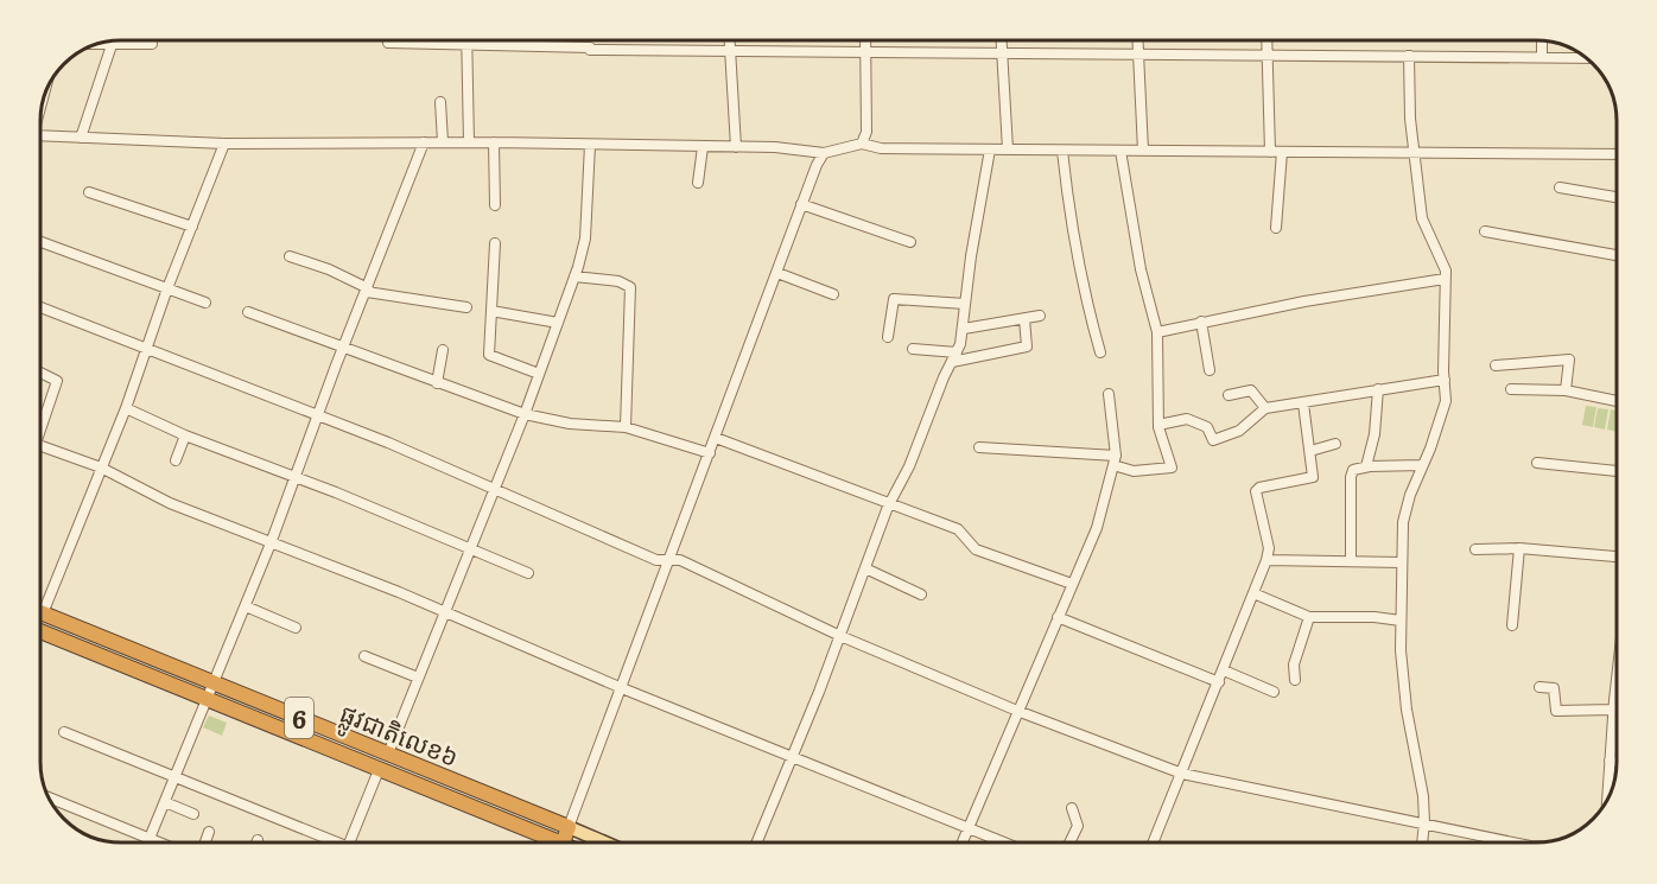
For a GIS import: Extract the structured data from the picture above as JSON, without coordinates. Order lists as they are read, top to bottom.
{
  "streets": {
    "highway": ["6", "ផ្លូវជាតិលេខ៦"]
  }
}
